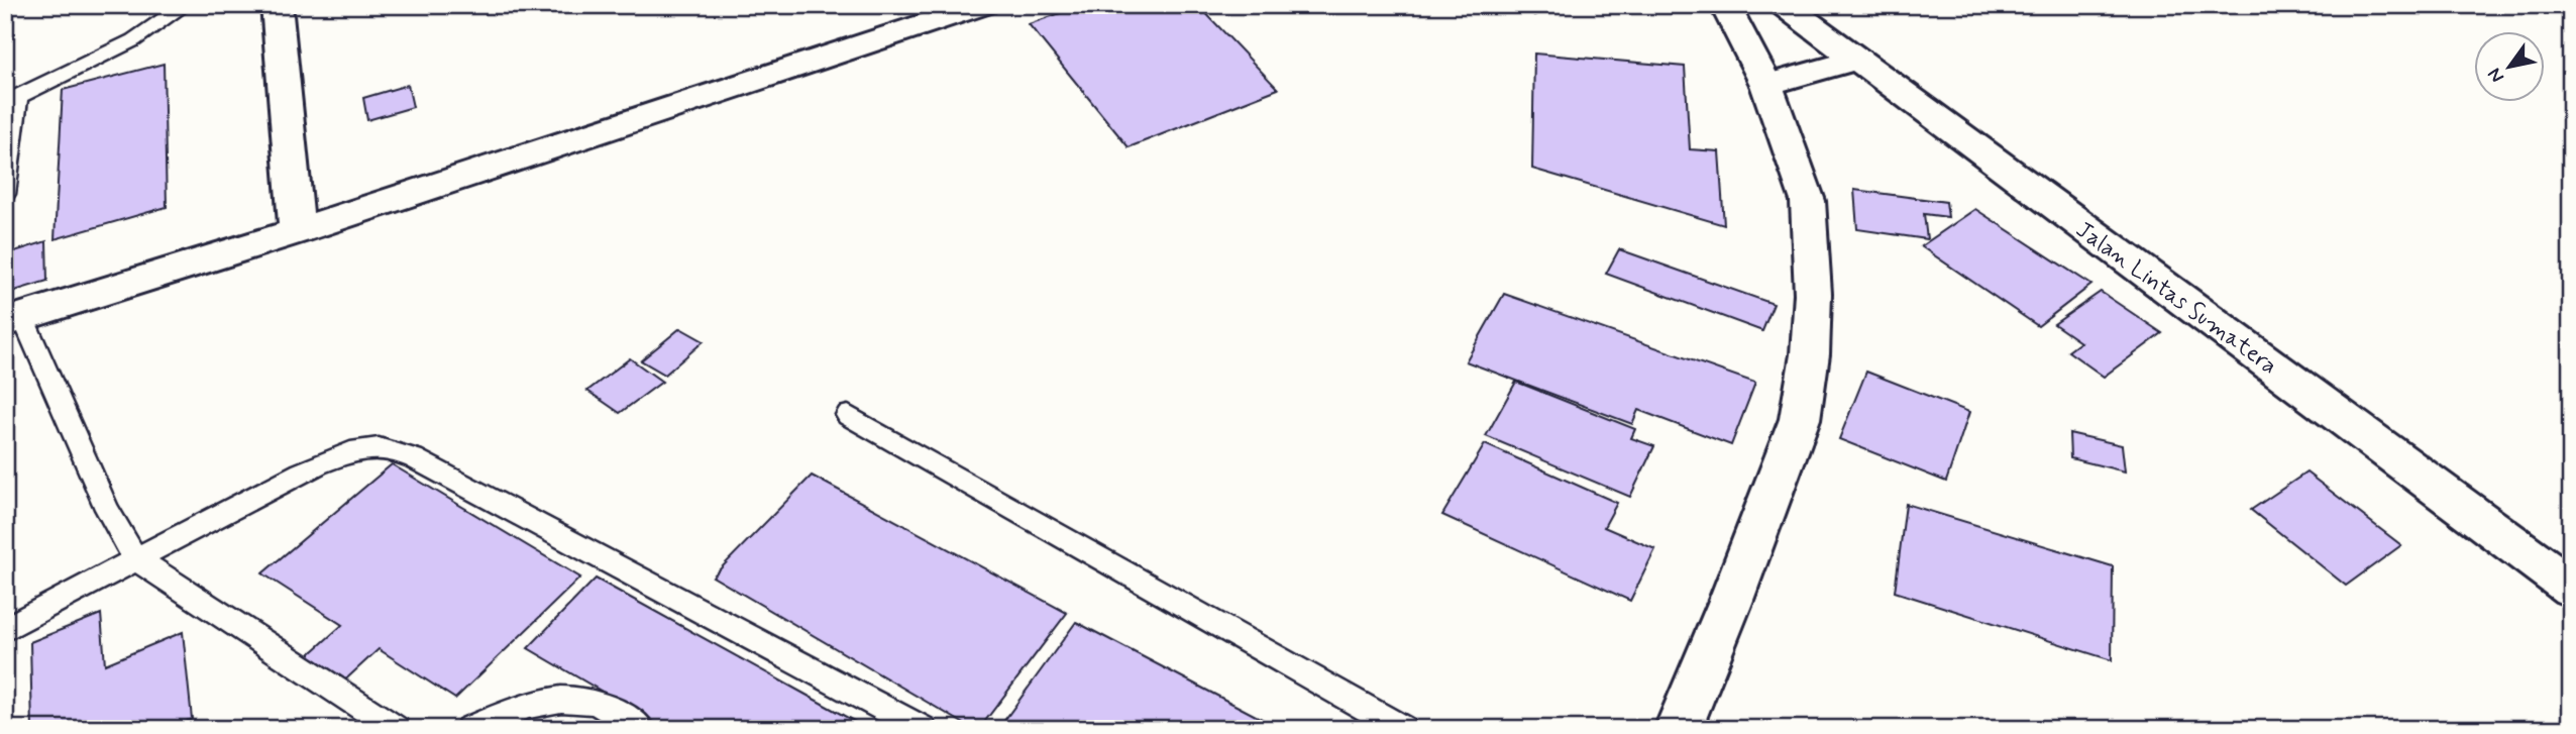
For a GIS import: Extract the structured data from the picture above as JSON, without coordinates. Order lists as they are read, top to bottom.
{
  "streets": {
    "main road": ["Jalan Lintas Sumatera"]
  },
  "north": "bottom left"
}
